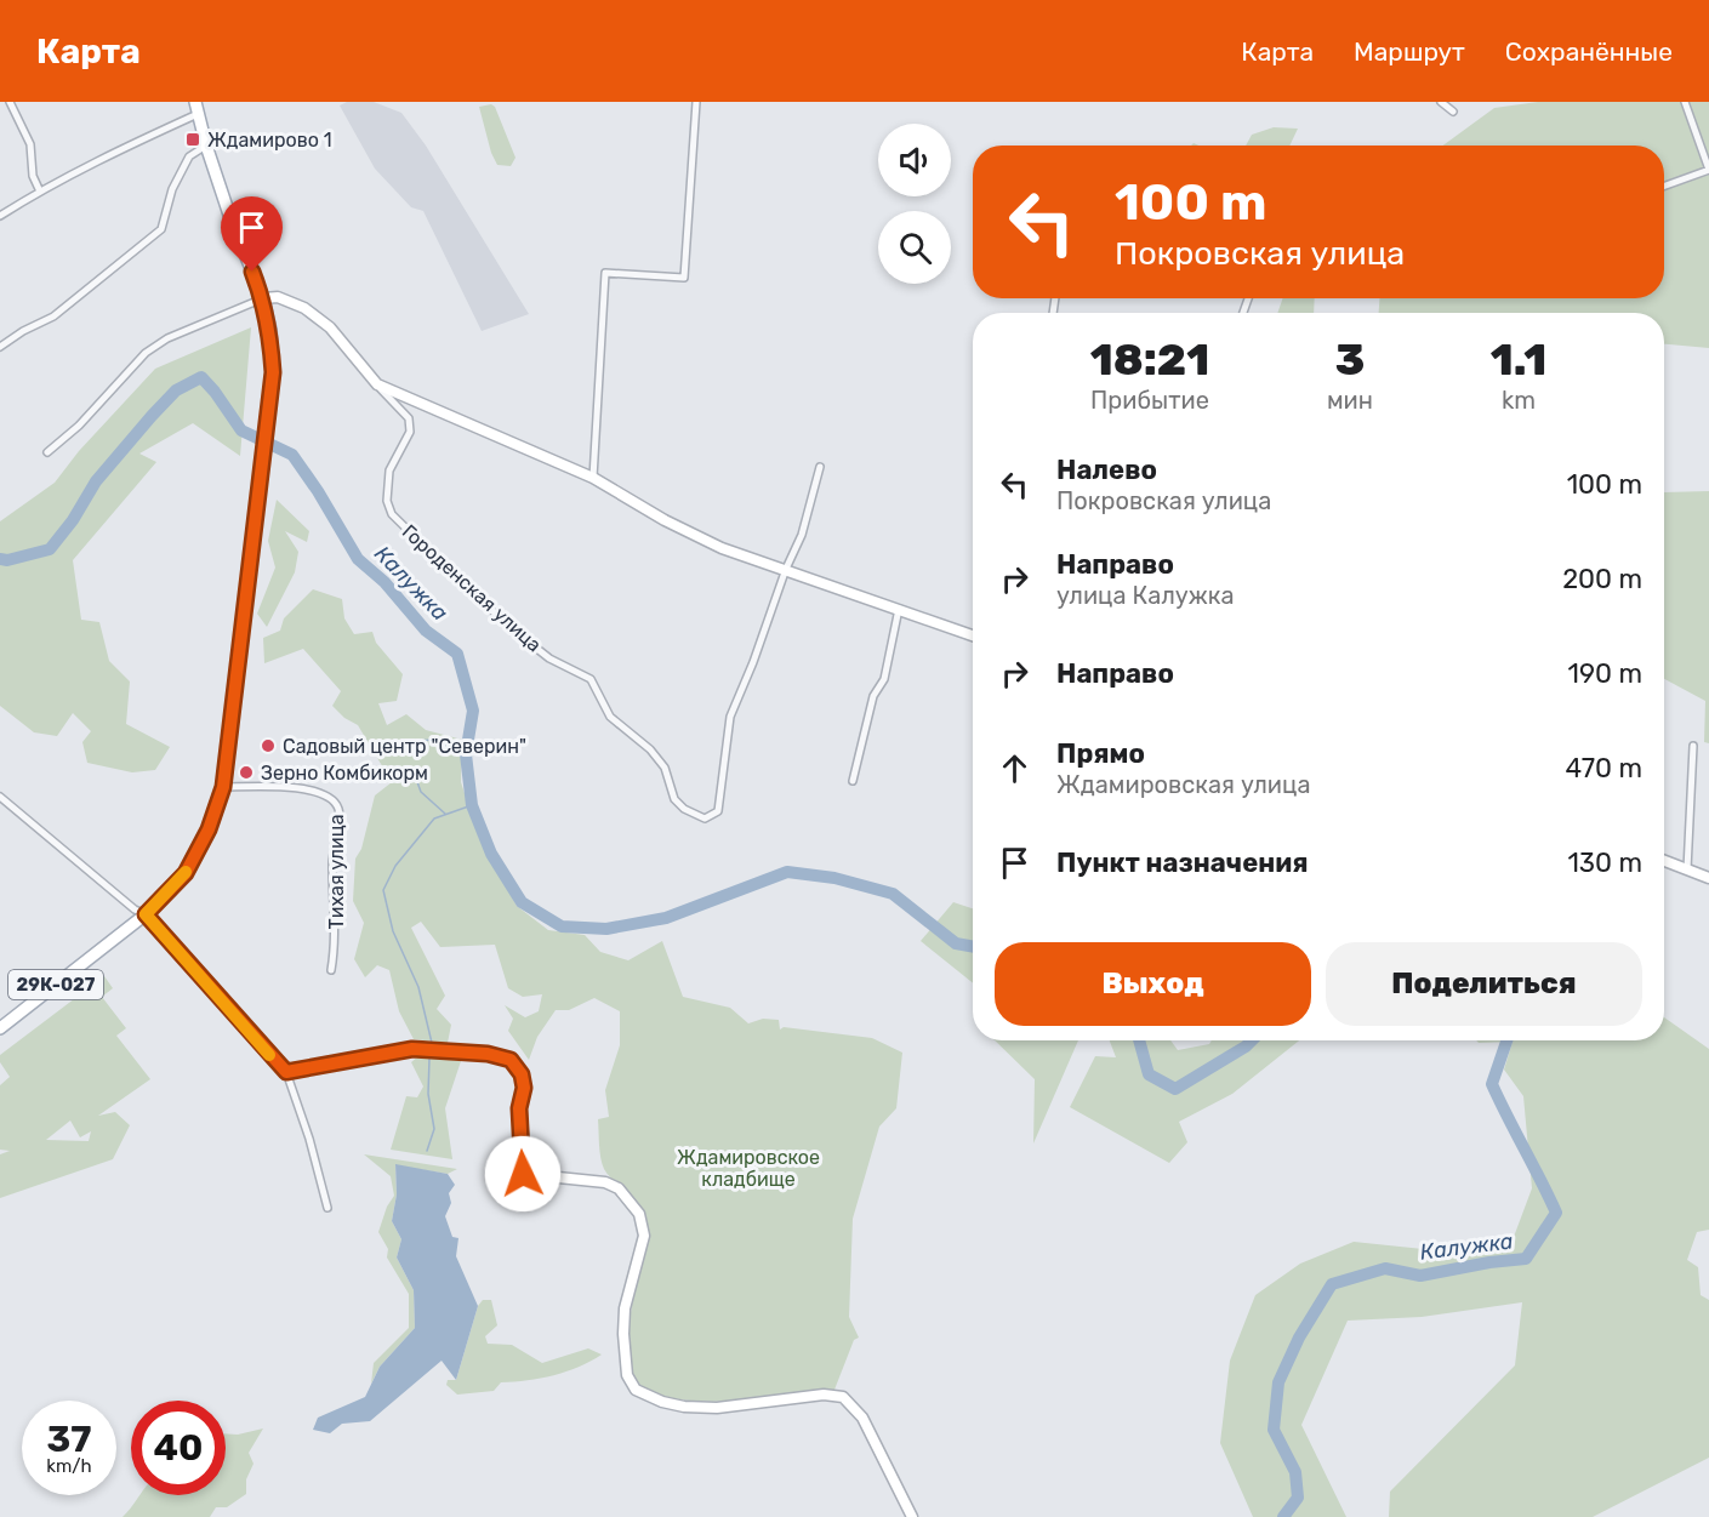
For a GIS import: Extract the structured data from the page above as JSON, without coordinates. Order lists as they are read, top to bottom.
{
  "streets": {
    "main road": ["29К-027"],
    "street": ["Городенская улица", "Тихая улица"]
  },
  "water": ["Калужка"],
  "parks": ["Ждамировское кладбище"],
  "places": {
    "transit": ["Ждамирово 1"],
    "other": ["Садовый центр \"Северин\"", "Зерно Комбикорм"]
  },
  "page": {
    "header": "Карта",
    "nav": ["Карта", "Маршрут", "Сохранённые"],
    "turn": ["100 m", "Покровская улица"],
    "eta": [
      "18:21",
      "Прибытие",
      "3",
      "мин",
      "1.1",
      "km"
    ],
    "list": [
      {
        "name": "Налево",
        "note": "Покровская улица",
        "value": "100 m"
      },
      {
        "name": "Направо",
        "note": "улица Калужка",
        "value": "200 m"
      },
      {
        "name": "Направо",
        "value": "190 m"
      },
      {
        "name": "Прямо",
        "note": "Ждамировская улица",
        "value": "470 m"
      },
      {
        "name": "Пункт назначения",
        "value": "130 m"
      }
    ],
    "buttons": ["Выход", "Поделиться"],
    "speed": "37 km/h",
    "limit": "40"
  }
}
